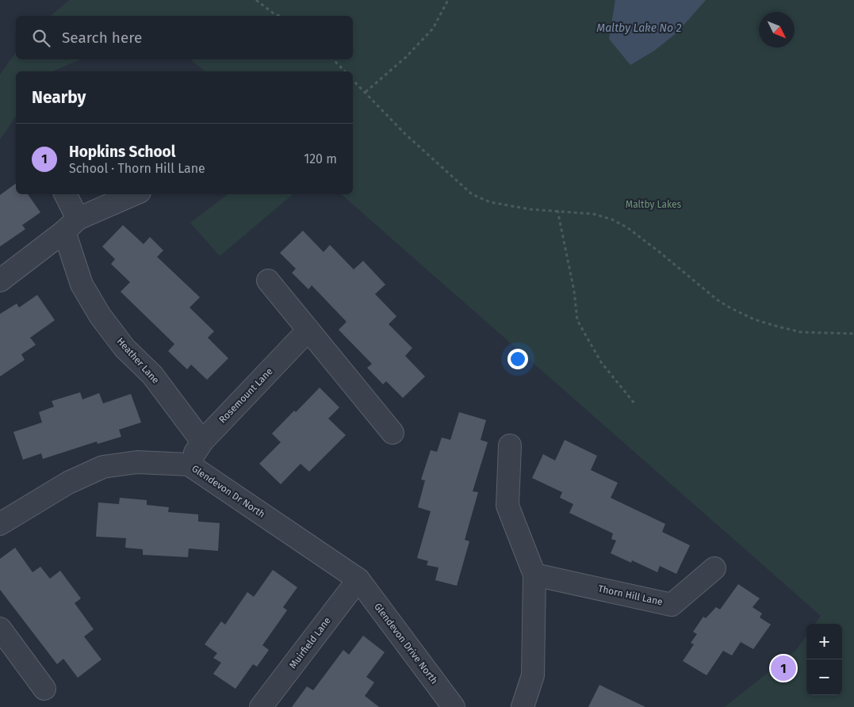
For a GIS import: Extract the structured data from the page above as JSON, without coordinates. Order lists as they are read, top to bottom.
{
  "streets": {
    "street": [
      "Heather Lane",
      "Rosemount Lane",
      "Glendevon Dr North",
      "Thorn Hill Lane",
      "Muirfield Lane",
      "Glendevon Drive North"
    ]
  },
  "crossings": [
    ["Heather Lane", "Rosemount Lane"],
    ["Rosemount Lane", "Glendevon Dr North"],
    ["Glendevon Dr North", "Muirfield Lane"],
    ["Glendevon Dr North", "Glendevon Drive North"],
    ["Muirfield Lane", "Glendevon Drive North"]
  ],
  "water": ["Maltby Lake No 2"],
  "parks": ["Maltby Lakes"],
  "north": "bottom right",
  "page": {
    "search": "Search here",
    "heading": "Nearby",
    "list": [
      {
        "mark": "1",
        "name": "Hopkins School",
        "note": "School · Thorn Hill Lane",
        "value": "120 m"
      }
    ],
    "map_buttons": ["+", "−"],
    "pins": "1"
  }
}
